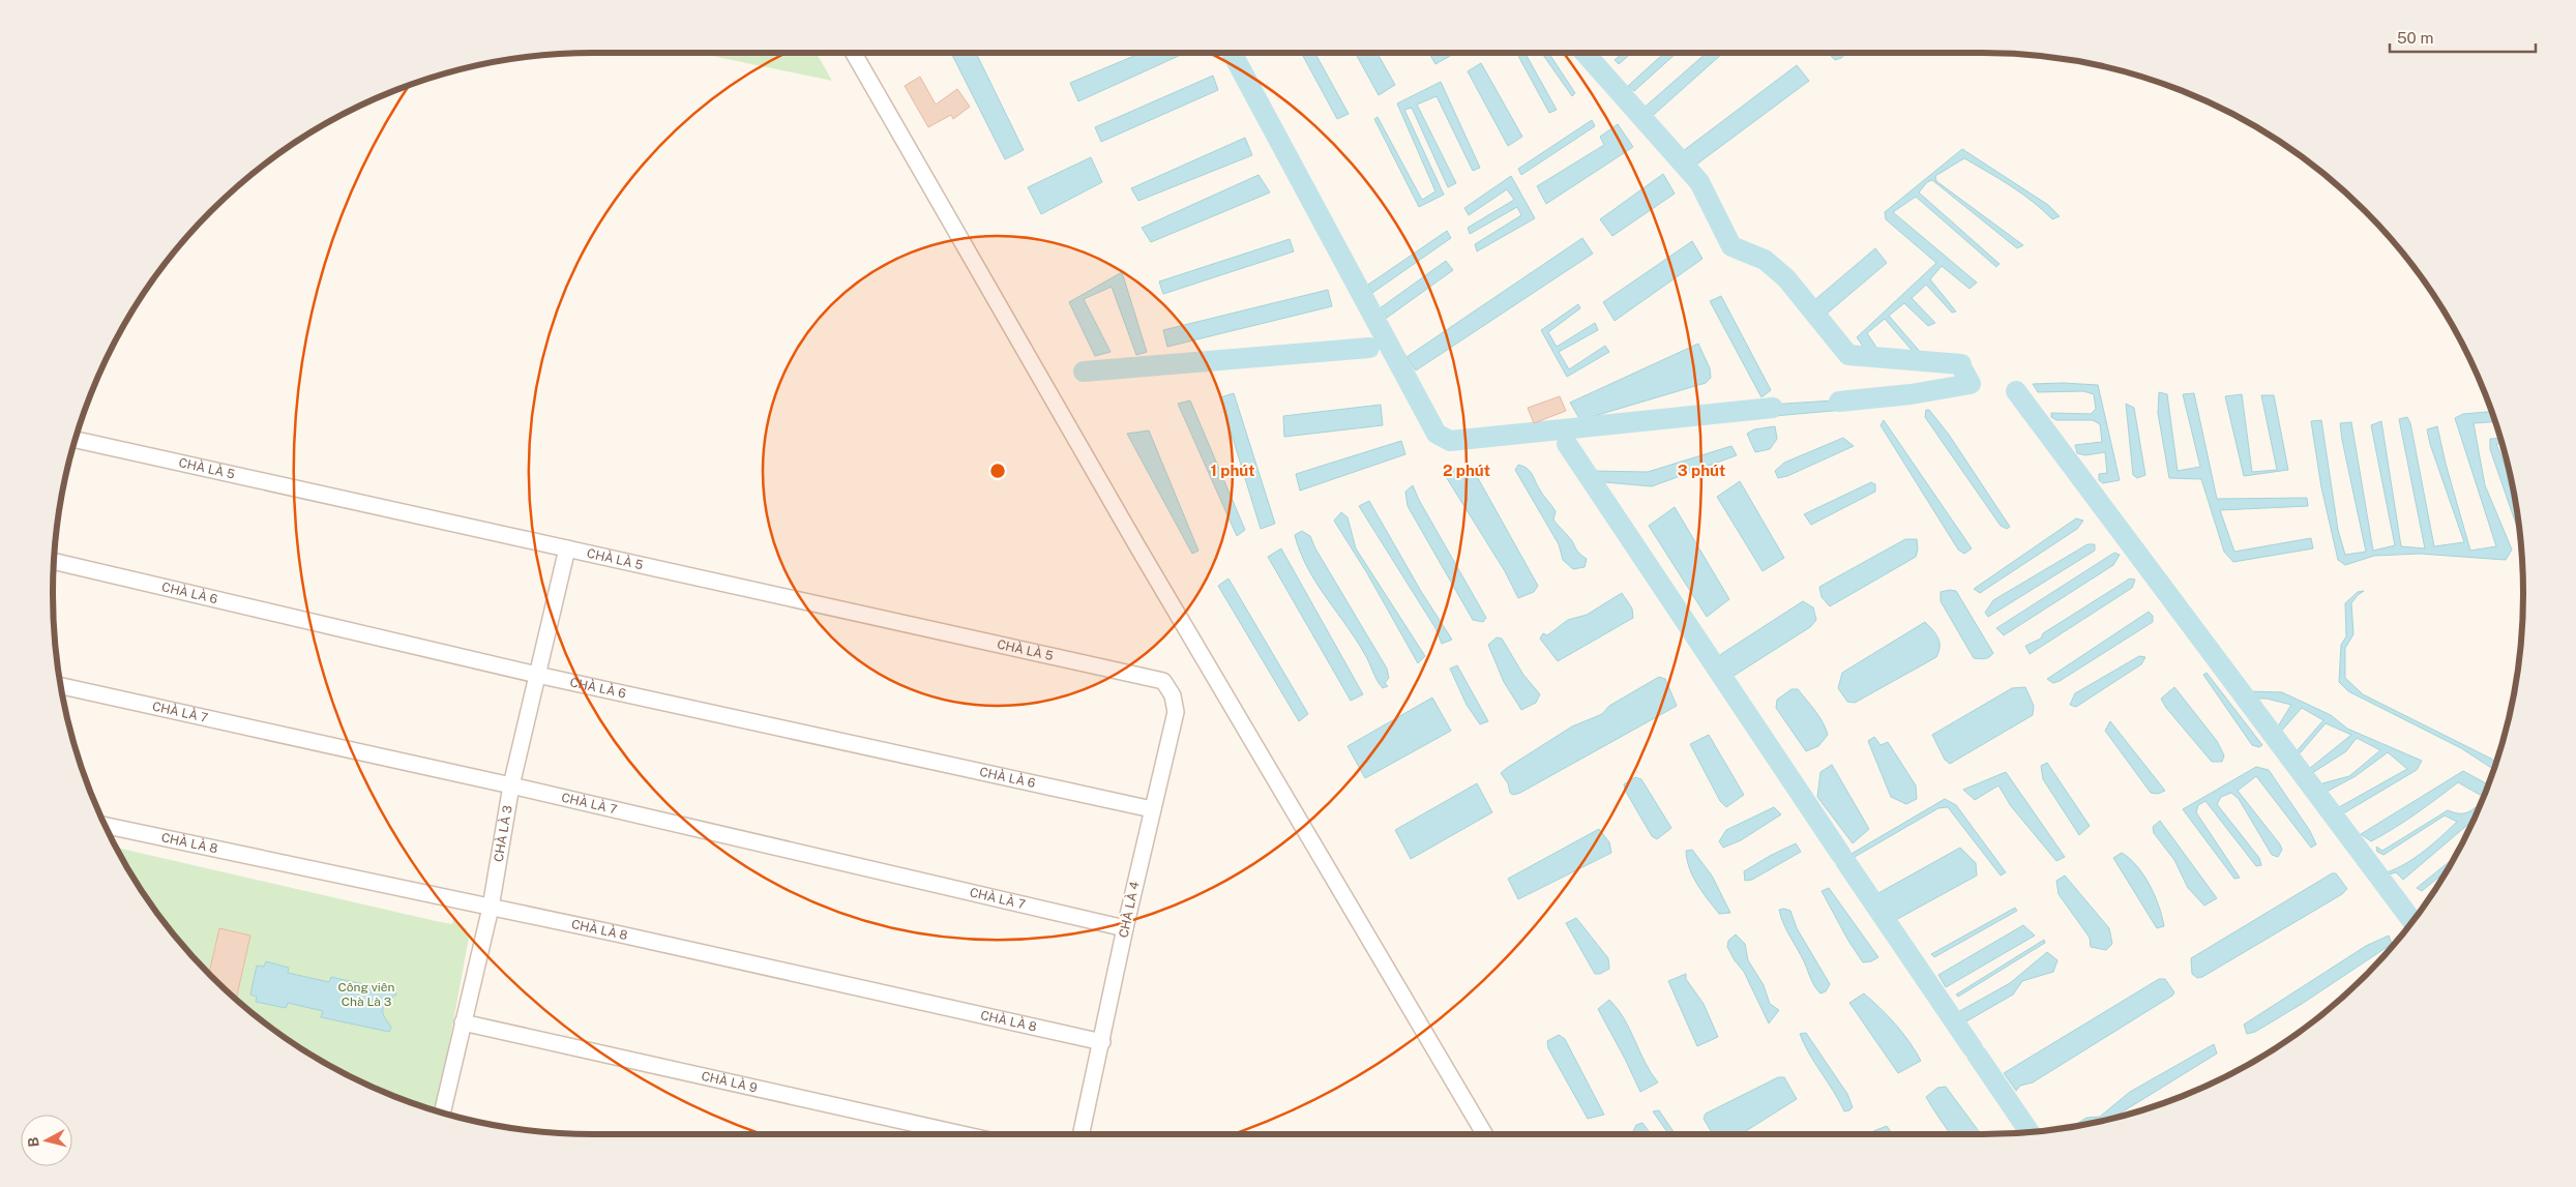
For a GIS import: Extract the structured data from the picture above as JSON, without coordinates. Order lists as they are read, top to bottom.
{
  "streets": {
    "street": [
      "CHÀ LÀ 5",
      "CHÀ LÀ 6",
      "CHÀ LÀ 7",
      "CHÀ LÀ 3",
      "CHÀ LÀ 8",
      "CHÀ LÀ 4",
      "CHÀ LÀ 9"
    ]
  },
  "crossings": [
    ["CHÀ LÀ 5", "CHÀ LÀ 3"],
    ["CHÀ LÀ 5", "CHÀ LÀ 4"],
    ["CHÀ LÀ 6", "CHÀ LÀ 3"],
    ["CHÀ LÀ 6", "CHÀ LÀ 4"],
    ["CHÀ LÀ 7", "CHÀ LÀ 3"],
    ["CHÀ LÀ 7", "CHÀ LÀ 4"],
    ["CHÀ LÀ 3", "CHÀ LÀ 8"],
    ["CHÀ LÀ 3", "CHÀ LÀ 9"],
    ["CHÀ LÀ 8", "CHÀ LÀ 4"]
  ],
  "parks": ["Công viên Chà Là 3"],
  "scale_bar": "50 m",
  "north": "left",
  "rings": ["1 phút", "2 phút", "3 phút"]
}
